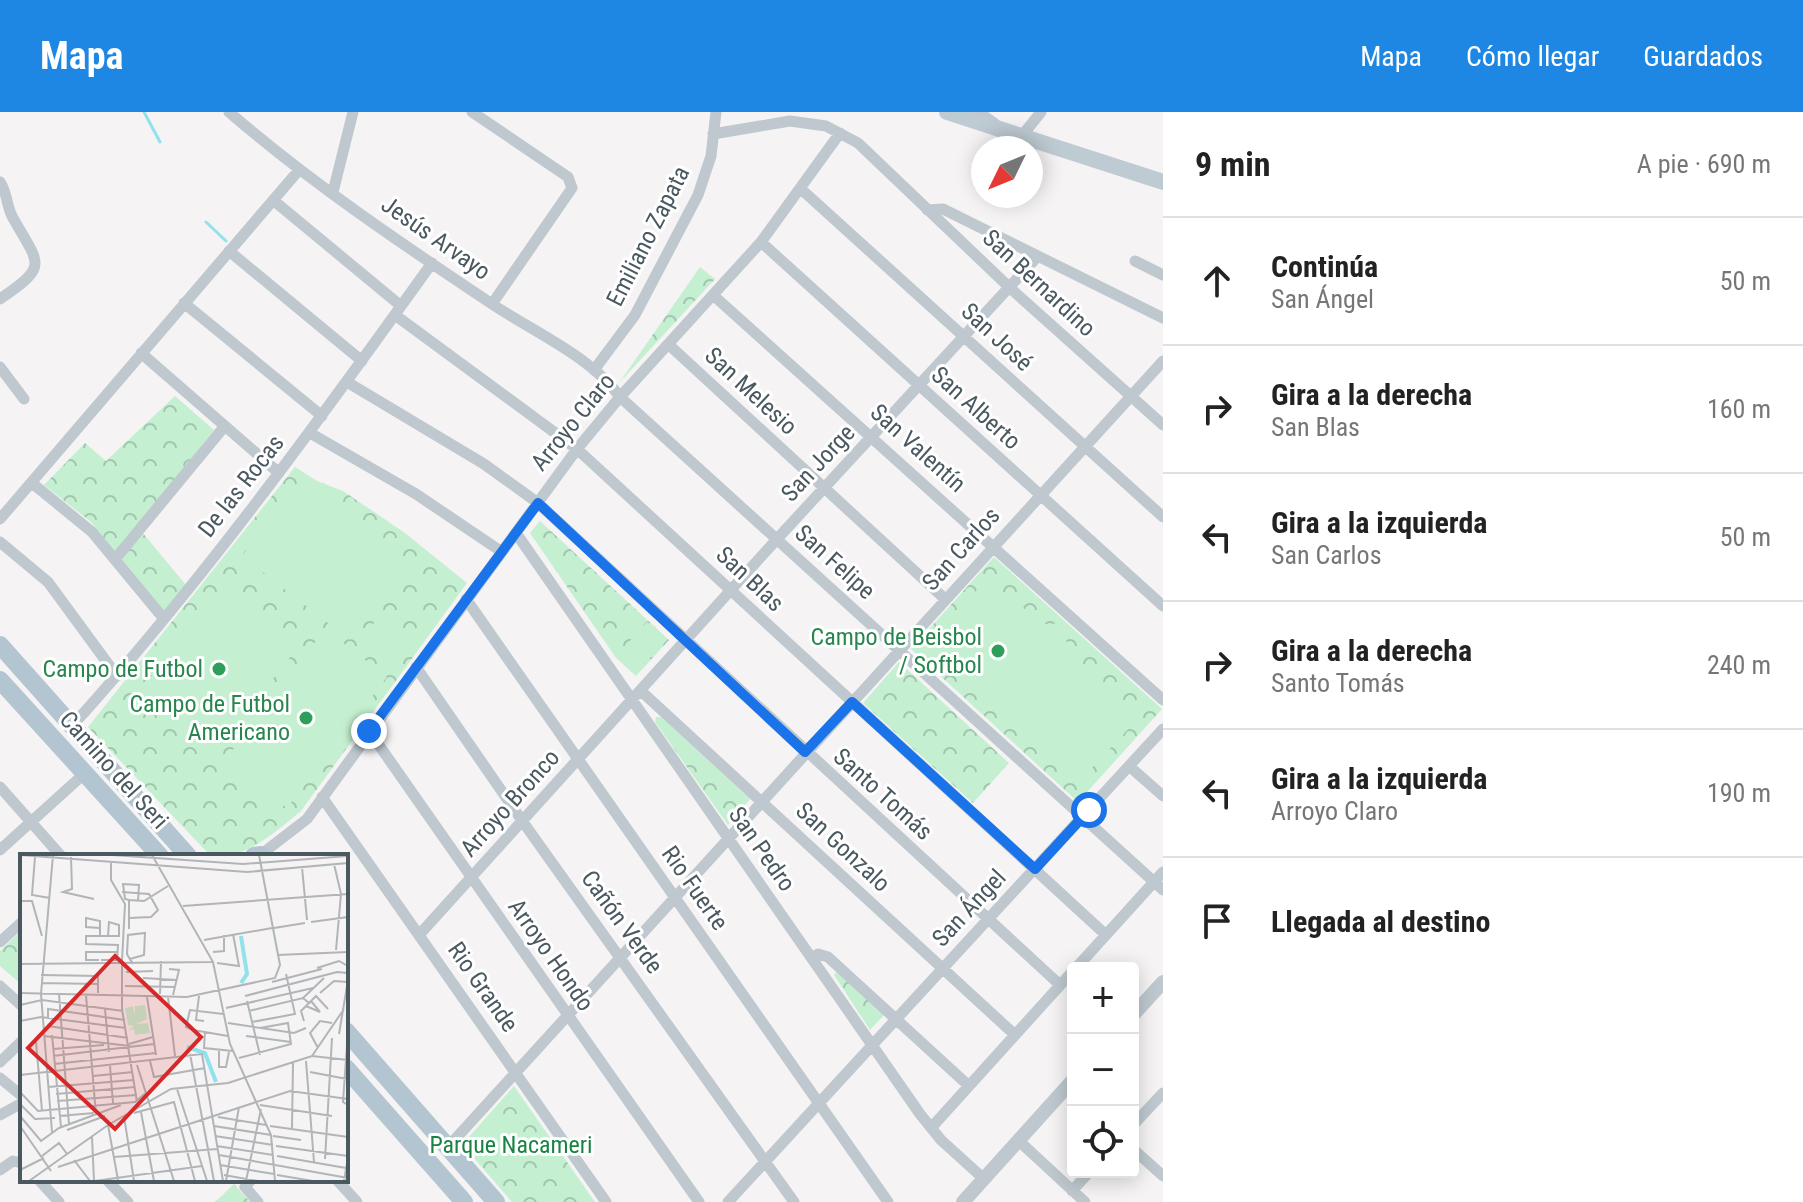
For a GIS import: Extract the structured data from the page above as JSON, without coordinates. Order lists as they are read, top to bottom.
{
  "streets": {
    "main road": ["Camino del Seri"],
    "street": [
      "Emiliano Zapata",
      "Jesús Arvayo",
      "San Bernardino",
      "San José",
      "San Melesio",
      "San Alberto",
      "Arroyo Claro",
      "San Valentín",
      "San Jorge",
      "De las Rocas",
      "San Carlos",
      "San Felipe",
      "San Blas",
      "Santo Tomás",
      "Arroyo Bronco",
      "San Gonzalo",
      "San Pedro",
      "Rio Fuerte",
      "San Ángel",
      "Cañón Verde",
      "Arroyo Hondo",
      "Rio Grande"
    ]
  },
  "crossings": [
    ["Emiliano Zapata", "Jesús Arvayo"],
    ["Emiliano Zapata", "San Bernardino"],
    ["Jesús Arvayo", "Arroyo Claro"],
    ["Jesús Arvayo", "De las Rocas"],
    ["Jesús Arvayo", "San Felipe"],
    ["San Bernardino", "Arroyo Claro"],
    ["San Bernardino", "San Jorge"],
    ["San Bernardino", "San Carlos"],
    ["San José", "Arroyo Claro"],
    ["San José", "San Jorge"],
    ["San José", "San Carlos"],
    ["San Melesio", "Arroyo Claro"],
    ["San Melesio", "San Jorge"],
    ["San Melesio", "San Carlos"],
    ["San Alberto", "Arroyo Claro"],
    ["San Alberto", "San Jorge"],
    ["San Alberto", "San Carlos"],
    ["Arroyo Claro", "San Valentín"],
    ["Arroyo Claro", "San Felipe"],
    ["Arroyo Claro", "San Blas"],
    ["Arroyo Claro", "Santo Tomás"],
    ["Arroyo Claro", "San Pedro"],
    ["Arroyo Claro", "Rio Fuerte"],
    ["Arroyo Claro", "Cañón Verde"],
    ["Arroyo Claro", "Arroyo Hondo"],
    ["Arroyo Claro", "Rio Grande"],
    ["San Valentín", "San Jorge"],
    ["San Valentín", "San Carlos"],
    ["San Jorge", "San Felipe"],
    ["San Jorge", "San Blas"],
    ["San Jorge", "Santo Tomás"],
    ["San Jorge", "Arroyo Bronco"],
    ["San Jorge", "San Gonzalo"],
    ["San Jorge", "San Pedro"],
    ["De las Rocas", "San Blas"],
    ["De las Rocas", "Camino del Seri"],
    ["De las Rocas", "Santo Tomás"],
    ["San Carlos", "San Felipe"],
    ["San Carlos", "San Blas"],
    ["San Carlos", "Santo Tomás"],
    ["San Carlos", "San Gonzalo"],
    ["San Carlos", "San Pedro"],
    ["San Carlos", "Rio Fuerte"],
    ["San Carlos", "Cañón Verde"],
    ["San Carlos", "Arroyo Hondo"],
    ["San Carlos", "Rio Grande"],
    ["San Felipe", "San Ángel"],
    ["San Blas", "San Ángel"],
    ["Santo Tomás", "San Ángel"],
    ["Arroyo Bronco", "San Pedro"],
    ["Arroyo Bronco", "Rio Fuerte"],
    ["Arroyo Bronco", "Cañón Verde"],
    ["Arroyo Bronco", "Arroyo Hondo"],
    ["Arroyo Bronco", "Rio Grande"],
    ["San Gonzalo", "San Ángel"],
    ["San Pedro", "San Ángel"],
    ["Rio Fuerte", "San Ángel"],
    ["San Ángel", "Cañón Verde"]
  ],
  "parks": ["Parque Nacameri"],
  "places": ["Campo de Beisbol / Softbol", "Campo de Futbol", "Campo de Futbol Americano"],
  "north": "bottom left",
  "page": {
    "header": "Mapa",
    "nav": ["Mapa", "Cómo llegar", "Guardados"],
    "heading": ["9 min", "A pie · 690 m"],
    "list": [
      ["Continúa", "San Ángel", "50 m"],
      ["Gira a la derecha", "San Blas", "160 m"],
      ["Gira a la izquierda", "San Carlos", "50 m"],
      ["Gira a la derecha", "Santo Tomás", "240 m"],
      ["Gira a la izquierda", "Arroyo Claro", "190 m"],
      "Llegada al destino"
    ],
    "map_buttons": ["+", "−"]
  }
}
